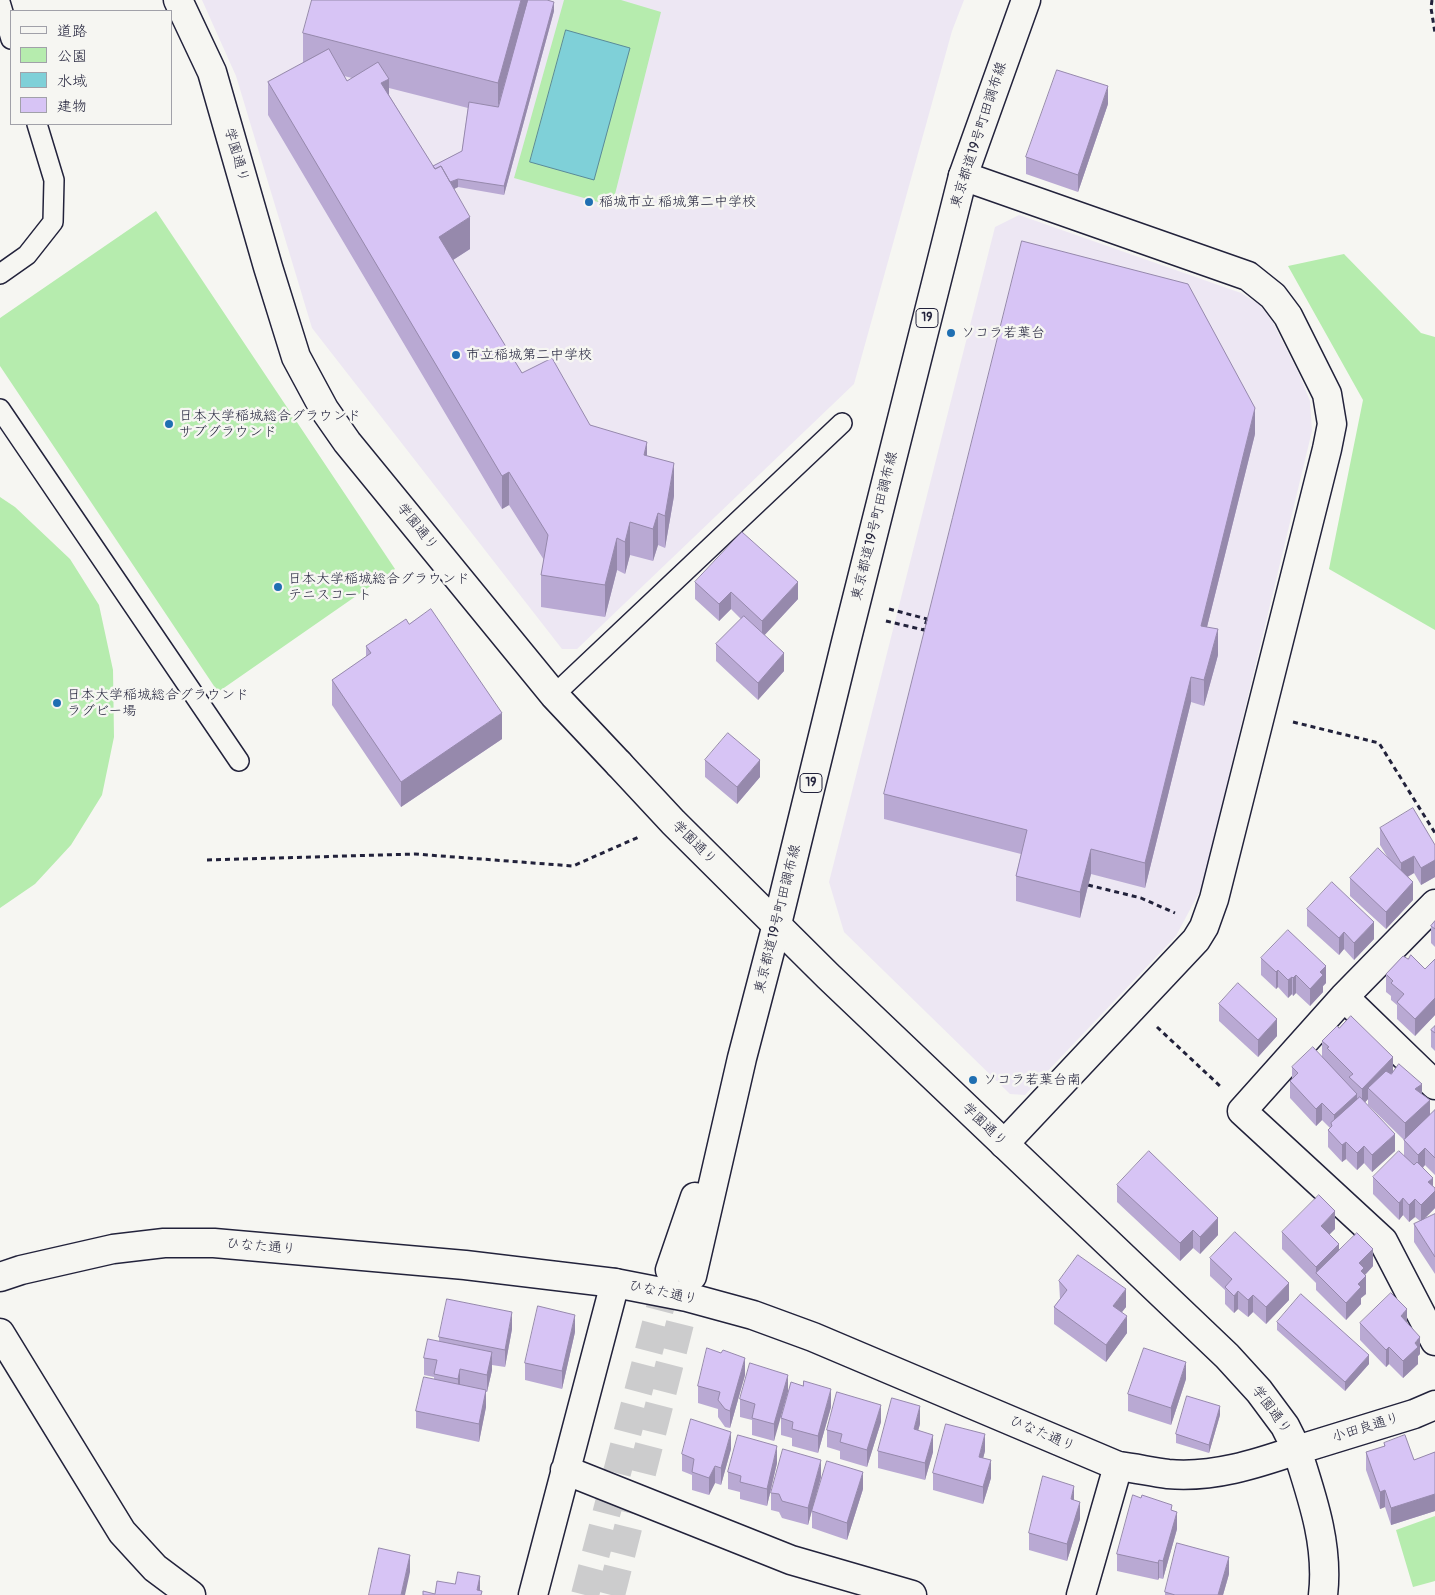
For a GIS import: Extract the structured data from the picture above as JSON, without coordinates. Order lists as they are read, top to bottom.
{
  "streets": {
    "street": [
      "東京都道19号町田調布線",
      "学園通り",
      "19",
      "ひなた通り",
      "小田良通り"
    ]
  },
  "crossings": [
    ["東京都道19号町田調布線", "学園通り"],
    ["学園通り", "ひなた通り"],
    ["学園通り", "小田良通り"],
    ["ひなた通り", "小田良通り"]
  ],
  "places": [
    "稲城市立 稲城第二中学校",
    "ソコラ若葉台",
    "市立稲城第二中学校",
    "日本大学稲城総合グラウンド サブグラウンド",
    "日本大学稲城総合グラウンド テニスコート",
    "日本大学稲城総合グラウンド ラグビー場",
    "ソコラ若葉台南"
  ],
  "legend": [
    "道路",
    "公園",
    "水域",
    "建物"
  ]
}
